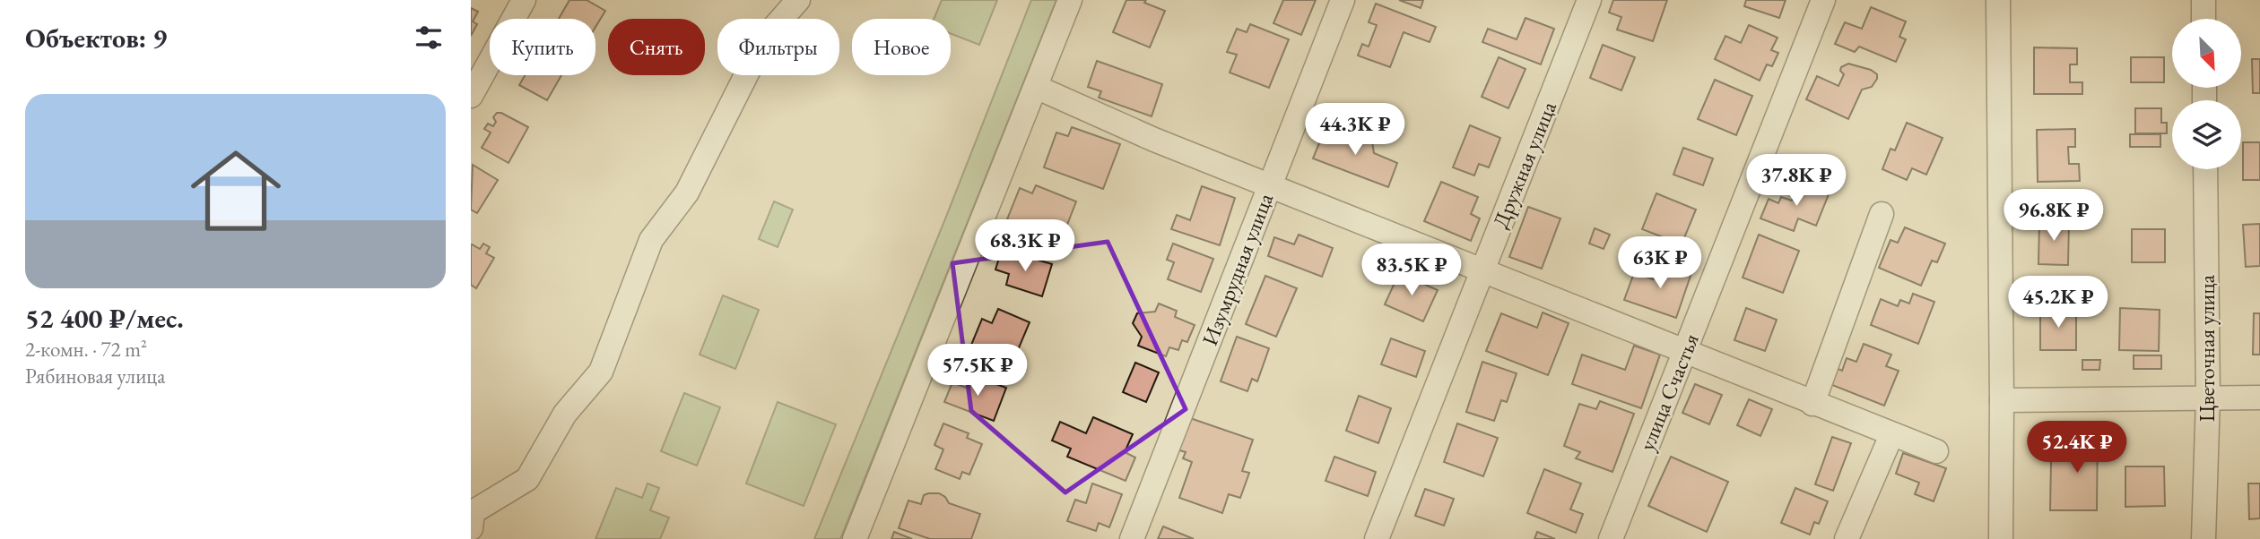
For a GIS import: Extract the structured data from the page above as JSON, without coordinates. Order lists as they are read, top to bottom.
{
  "streets": {
    "street": [
      "Дружная улица",
      "Изумрудная улица",
      "Цветочная улица",
      "улица Счастья"
    ]
  },
  "north": "bottom right",
  "page": {
    "heading": "Объектов: 9",
    "chip": [
      "Купить",
      "Снять",
      "Фильтры",
      "Новое"
    ],
    "list": [
      {
        "name": "52 400 ₽/мес.",
        "note": "2-комн. · 72 m² · Рябиновая улица"
      }
    ],
    "price": [
      "44.3K ₽",
      "37.8K ₽",
      "96.8K ₽",
      "68.3K ₽",
      "63K ₽",
      "83.5K ₽",
      "45.2K ₽",
      "57.5K ₽",
      "52.4K ₽"
    ]
  }
}
